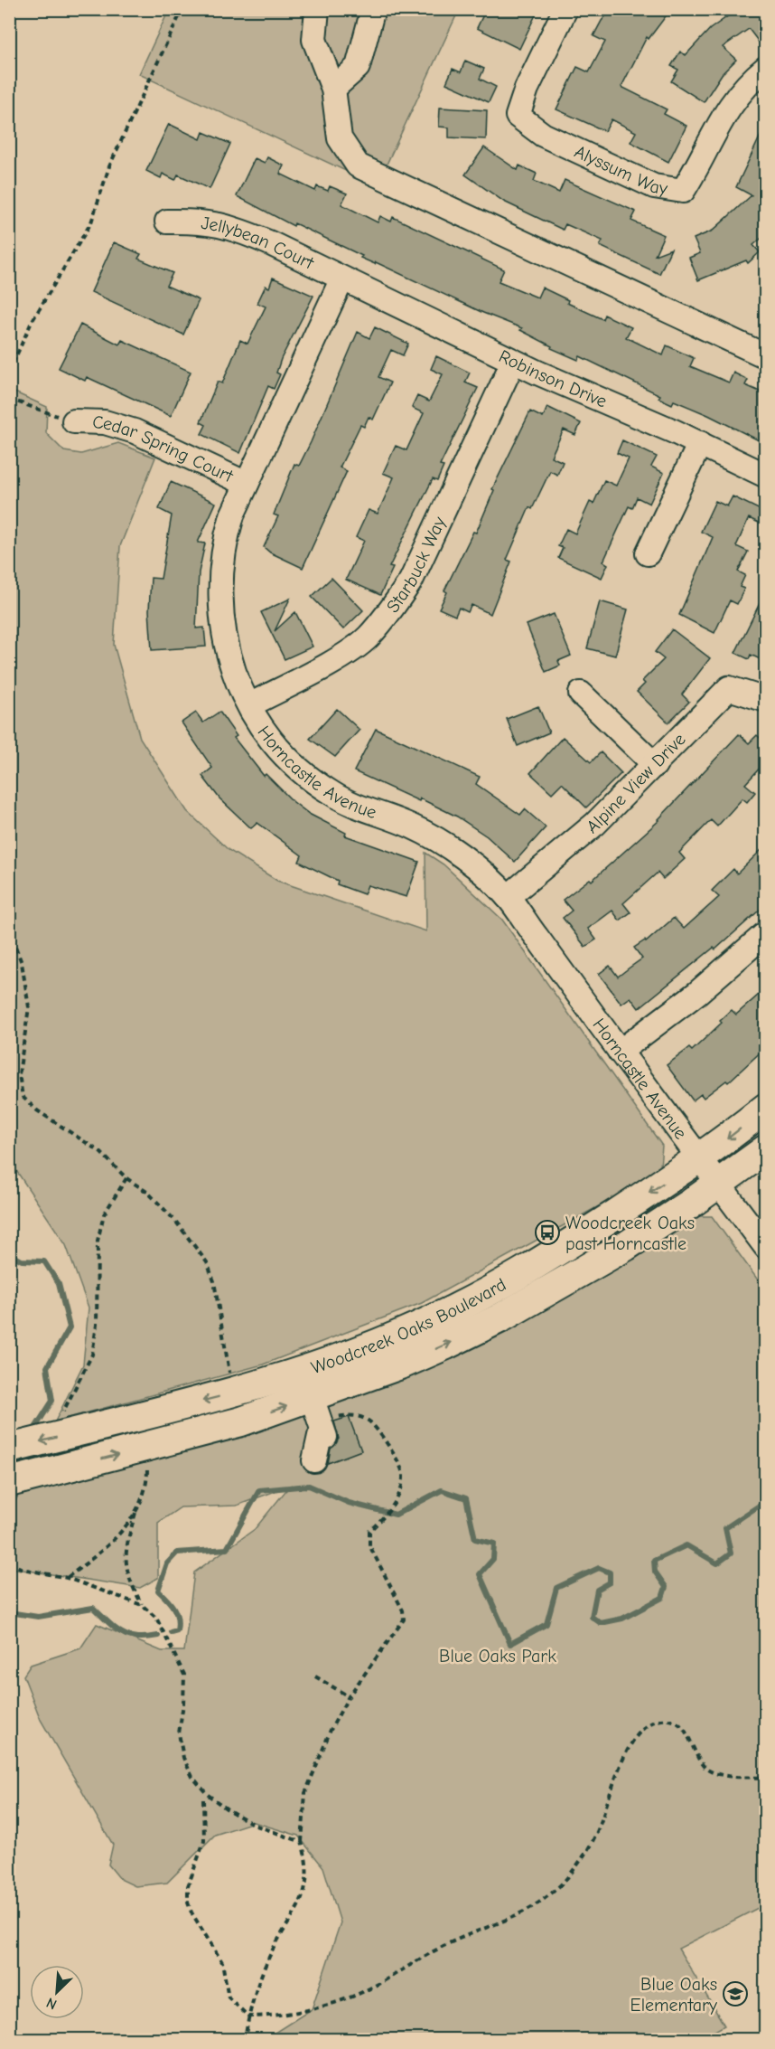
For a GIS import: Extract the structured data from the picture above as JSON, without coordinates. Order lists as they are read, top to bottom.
{
  "streets": {
    "main road": ["Woodcreek Oaks Boulevard"],
    "street": [
      "Alyssum Way",
      "Jellybean Court",
      "Robinson Drive",
      "Cedar Spring Court",
      "Starbuck Way",
      "Horncastle Avenue",
      "Alpine View Drive"
    ]
  },
  "crossings": [
    ["Jellybean Court", "Robinson Drive"],
    ["Jellybean Court", "Horncastle Avenue"],
    ["Robinson Drive", "Starbuck Way"],
    ["Robinson Drive", "Horncastle Avenue"],
    ["Cedar Spring Court", "Horncastle Avenue"],
    ["Starbuck Way", "Horncastle Avenue"],
    ["Horncastle Avenue", "Alpine View Drive"],
    ["Horncastle Avenue", "Woodcreek Oaks Boulevard"]
  ],
  "parks": ["Blue Oaks Park"],
  "places": {
    "bus stop": ["Woodcreek Oaks past Horncastle"],
    "school or university": ["Blue Oaks Elementary"]
  },
  "north": "bottom left"
}
